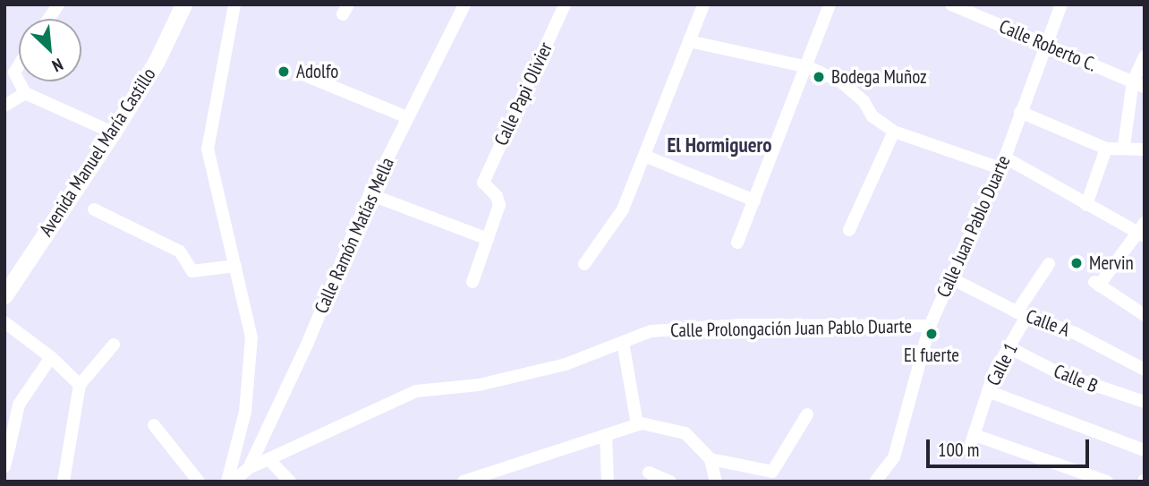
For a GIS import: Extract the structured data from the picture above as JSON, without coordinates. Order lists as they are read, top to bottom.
{
  "streets": {
    "street": [
      "Calle Roberto C.",
      "Calle Papi Olivier",
      "Avenida Manuel María Castillo",
      "Calle Juan Pablo Duarte",
      "Calle Ramón Matías Mella",
      "Calle A",
      "Calle Prolongación Juan Pablo Duarte",
      "Calle 1",
      "Calle B"
    ]
  },
  "crossings": [
    ["Calle Roberto C.", "Calle Juan Pablo Duarte"],
    ["Calle Juan Pablo Duarte", "Calle A"],
    ["Calle Juan Pablo Duarte", "Calle Prolongación Juan Pablo Duarte"],
    ["Calle Ramón Matías Mella", "Calle Prolongación Juan Pablo Duarte"],
    ["Calle A", "Calle 1"],
    ["Calle 1", "Calle B"]
  ],
  "districts": ["El Hormiguero"],
  "places": [
    "Adolfo",
    "Bodega Muñoz",
    "Mervin",
    "El fuerte"
  ],
  "scale_bar": "100 m",
  "north": "bottom right"
}
